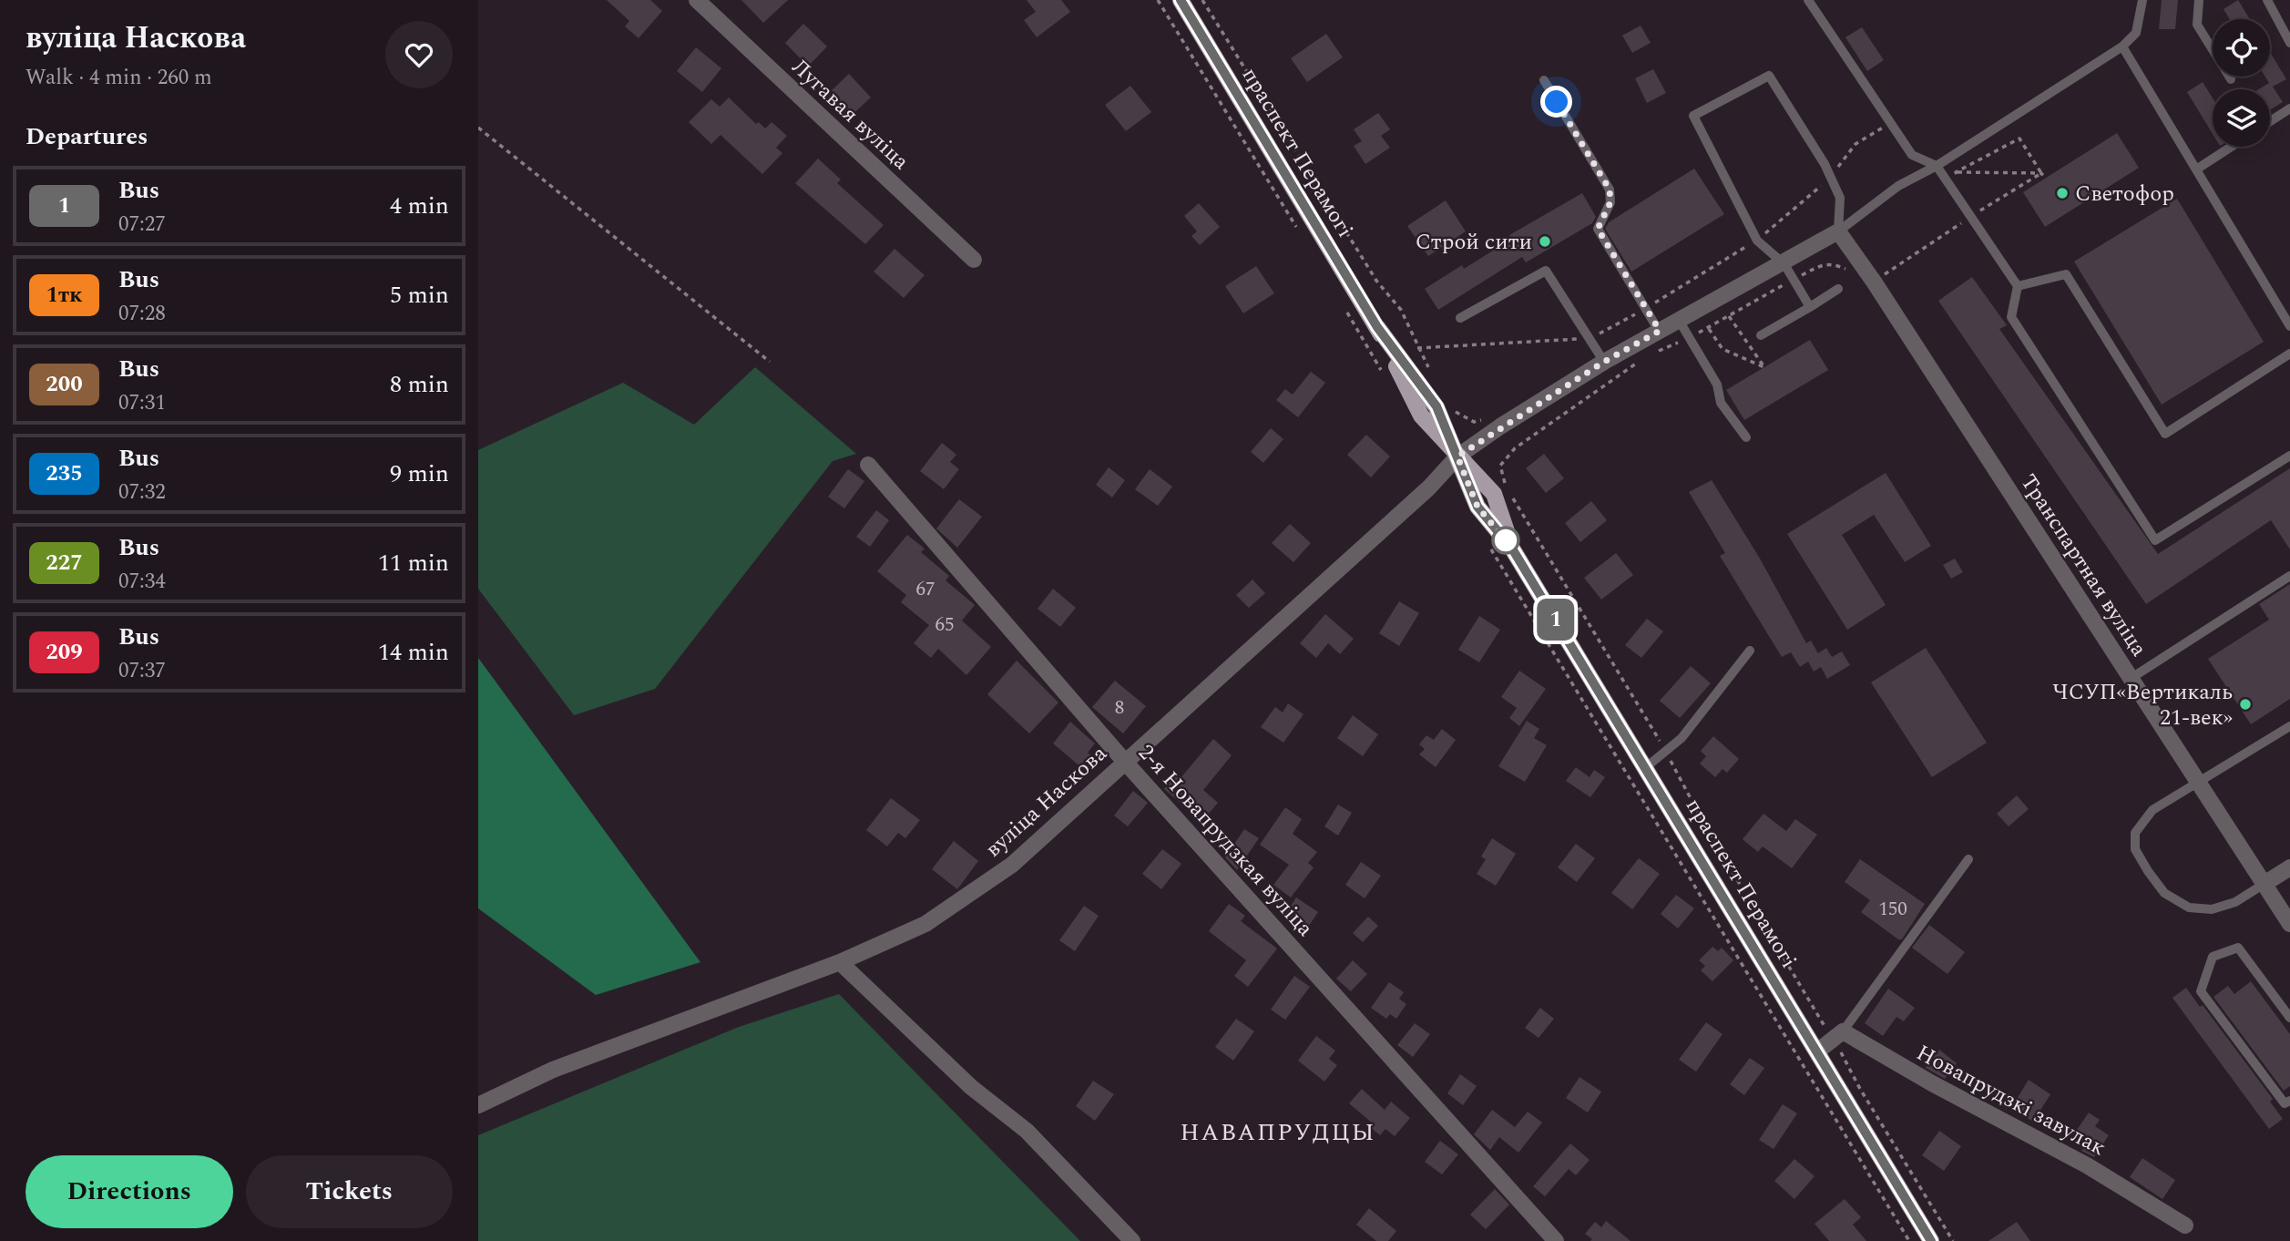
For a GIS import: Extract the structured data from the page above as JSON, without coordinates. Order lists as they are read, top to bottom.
{
  "streets": {
    "main road": ["праспект Перамогі"],
    "street": [
      "Лугавая вуліца",
      "Транспартная вуліца",
      "вуліца Наскова",
      "2-я Новапрудзкая вуліца",
      "Новапрудзкі завулак"
    ]
  },
  "crossings": [
    ["праспект Перамогі", "вуліца Наскова"],
    ["Транспартная вуліца", "вуліца Наскова"],
    ["вуліца Наскова", "2-я Новапрудзкая вуліца"]
  ],
  "districts": ["НАВАПРУДЦЫ"],
  "places": ["Светофор", "Строй сити", "ЧСУП«Вертикаль 21-век»"],
  "lines": ["bus line 1"],
  "house_numbers": [
    "67",
    "65",
    "8",
    "150"
  ],
  "page": {
    "heading": [
      ["вуліца Наскова", "Walk · 4 min · 260 m"],
      "Departures"
    ],
    "on_map": "1",
    "list": [
      {
        "mark": "1",
        "name": "Bus",
        "note": "07:27",
        "value": "4 min"
      },
      {
        "mark": "1тк",
        "name": "Bus",
        "note": "07:28",
        "value": "5 min"
      },
      {
        "mark": "200",
        "name": "Bus",
        "note": "07:31",
        "value": "8 min"
      },
      {
        "mark": "235",
        "name": "Bus",
        "note": "07:32",
        "value": "9 min"
      },
      {
        "mark": "227",
        "name": "Bus",
        "note": "07:34",
        "value": "11 min"
      },
      {
        "mark": "209",
        "name": "Bus",
        "note": "07:37",
        "value": "14 min"
      }
    ],
    "buttons": ["Directions", "Tickets"]
  }
}
